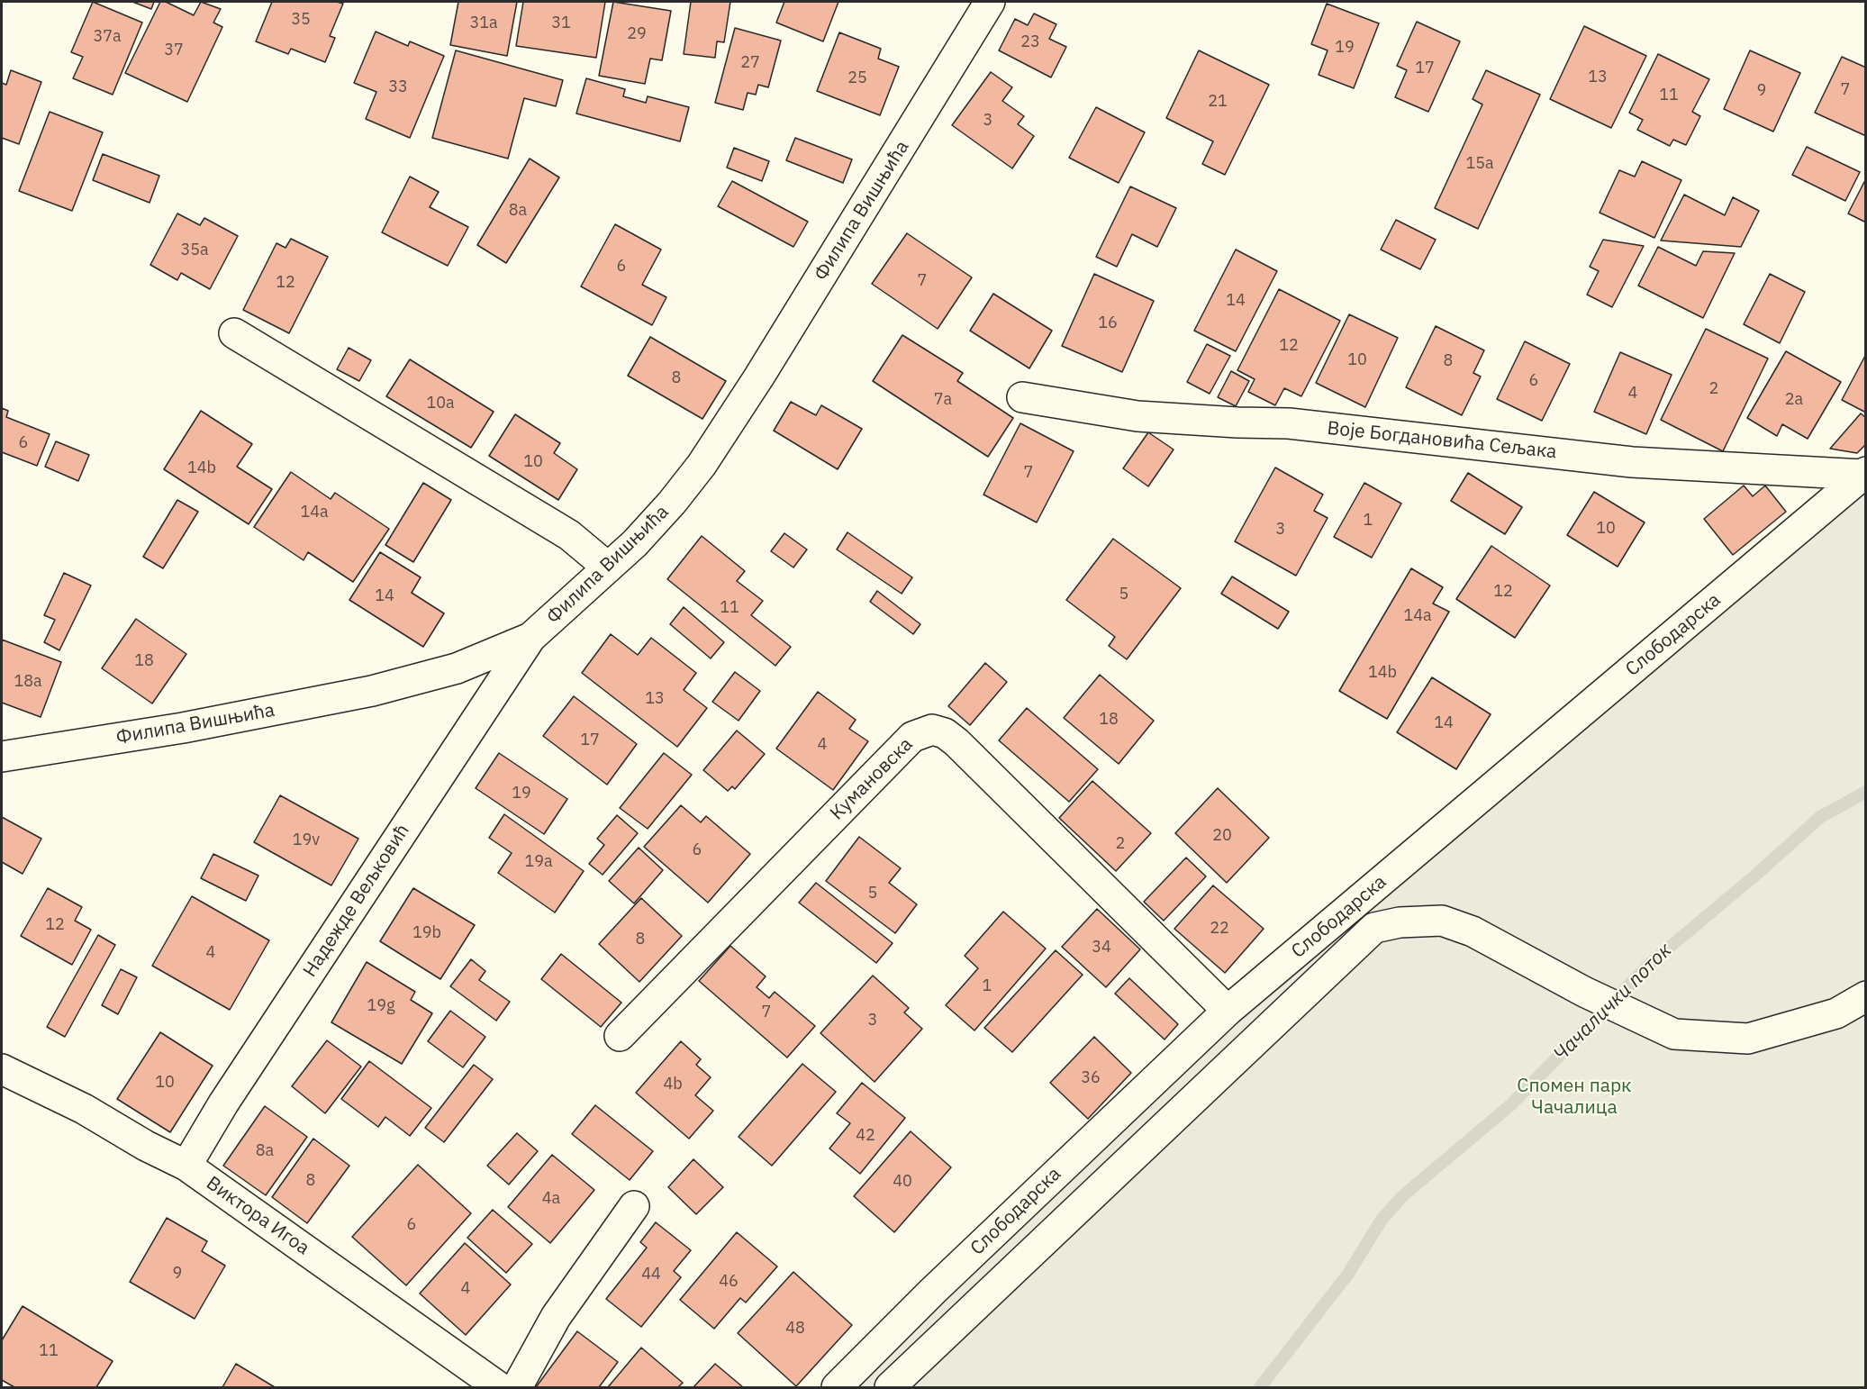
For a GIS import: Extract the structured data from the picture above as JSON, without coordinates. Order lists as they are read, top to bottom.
{
  "streets": {
    "street": [
      "Филипа Вишњића",
      "Воје Богдановића Сељака",
      "Слободарска",
      "Кумановска",
      "Надежде Вељковић",
      "Виктора Игоа"
    ]
  },
  "crossings": [
    ["Филипа Вишњића", "Надежде Вељковић"],
    ["Воје Богдановића Сељака", "Слободарска"],
    ["Слободарска", "Кумановска"],
    ["Надежде Вељковић", "Виктора Игоа"]
  ],
  "water": ["Чачалички поток"],
  "parks": ["Спомен парк Чачалица"],
  "house_numbers": [
    "35",
    "31a",
    "31",
    "29",
    "37a",
    "23",
    "19",
    "37",
    "27",
    "17",
    "13",
    "25",
    "33",
    "7",
    "9",
    "11",
    "21",
    "3",
    "15a",
    "8a",
    "35a",
    "6",
    "7",
    "12",
    "14",
    "16",
    "12",
    "10",
    "8",
    "8",
    "6",
    "2",
    "4",
    "7a",
    "2a",
    "10a",
    "6",
    "10",
    "14b",
    "7",
    "14a",
    "1",
    "10",
    "3",
    "12",
    "5",
    "14",
    "11",
    "14a",
    "18",
    "14b",
    "18a",
    "13",
    "18",
    "14",
    "17",
    "4",
    "19",
    "20",
    "19v",
    "2",
    "6",
    "19a",
    "5",
    "12",
    "22",
    "19b",
    "8",
    "34",
    "4",
    "1",
    "19g",
    "7",
    "3",
    "36",
    "10",
    "4b",
    "42",
    "8a",
    "8",
    "40",
    "4a",
    "6",
    "9",
    "44",
    "46",
    "4",
    "48",
    "11"
  ]
}
